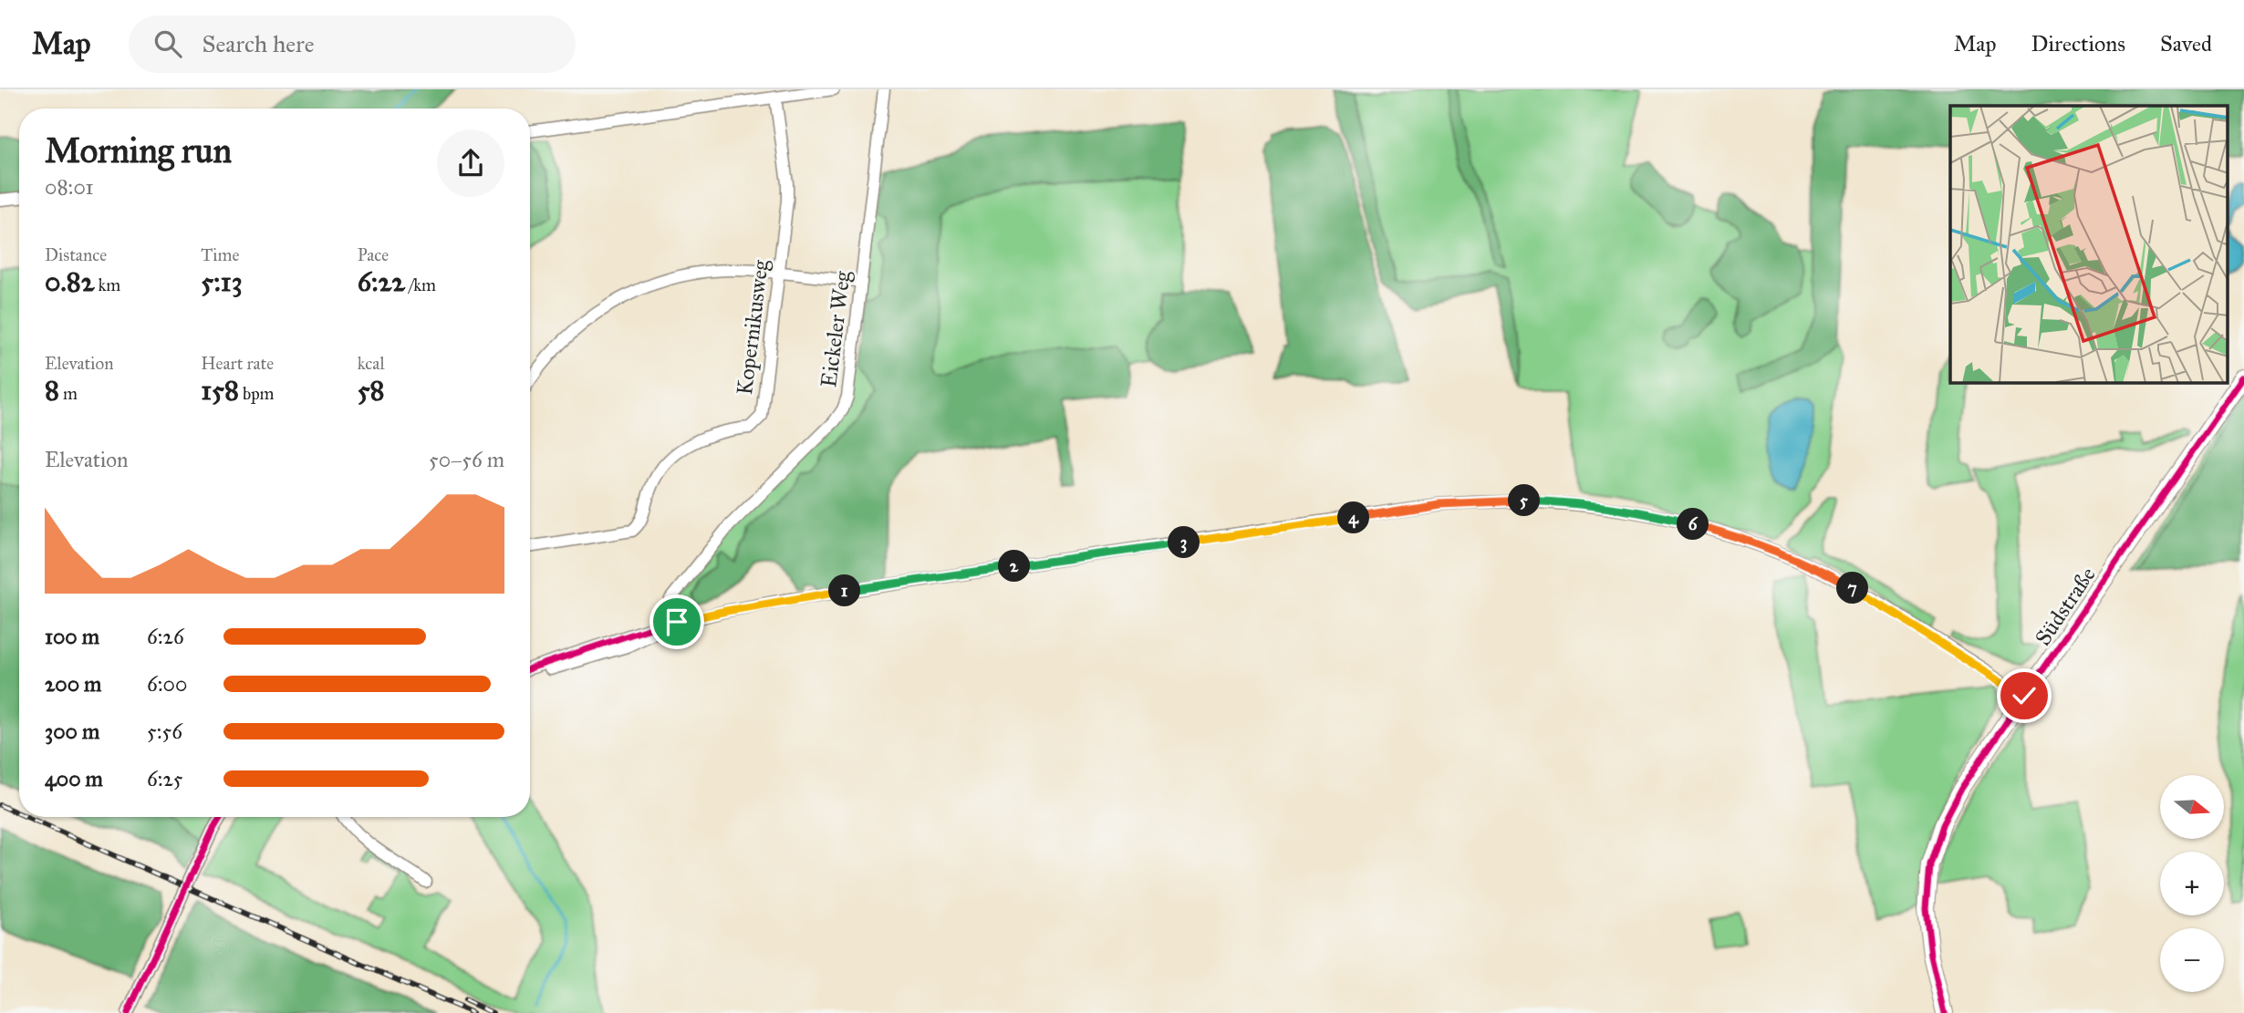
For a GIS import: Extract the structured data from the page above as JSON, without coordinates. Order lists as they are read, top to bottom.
{
  "streets": {
    "street": ["Kopernikusweg", "Eickeler Weg", "Südstraße"]
  },
  "north": "right",
  "page": {
    "header": "Map",
    "search": "Search here",
    "nav": ["Map", "Directions", "Saved"],
    "heading": ["Morning run", "08:01"],
    "stats": [
      ["Distance", "0.82 km"],
      ["Time", "5:13"],
      ["Pace", "6:22 /km"],
      ["Elevation", "8 m"],
      ["Heart rate", "158 bpm"],
      ["kcal", "58"]
    ],
    "chart": ["Elevation", "50–56 m"],
    "pins": [
      "5",
      "4",
      "6",
      "3",
      "2",
      "7",
      "1"
    ],
    "list": [
      {
        "name": "100 m",
        "note": "6:26"
      },
      {
        "name": "200 m",
        "note": "6:00"
      },
      {
        "name": "300 m",
        "note": "5:56"
      },
      {
        "name": "400 m",
        "note": "6:25"
      }
    ],
    "map_buttons": ["+", "−"]
  }
}
